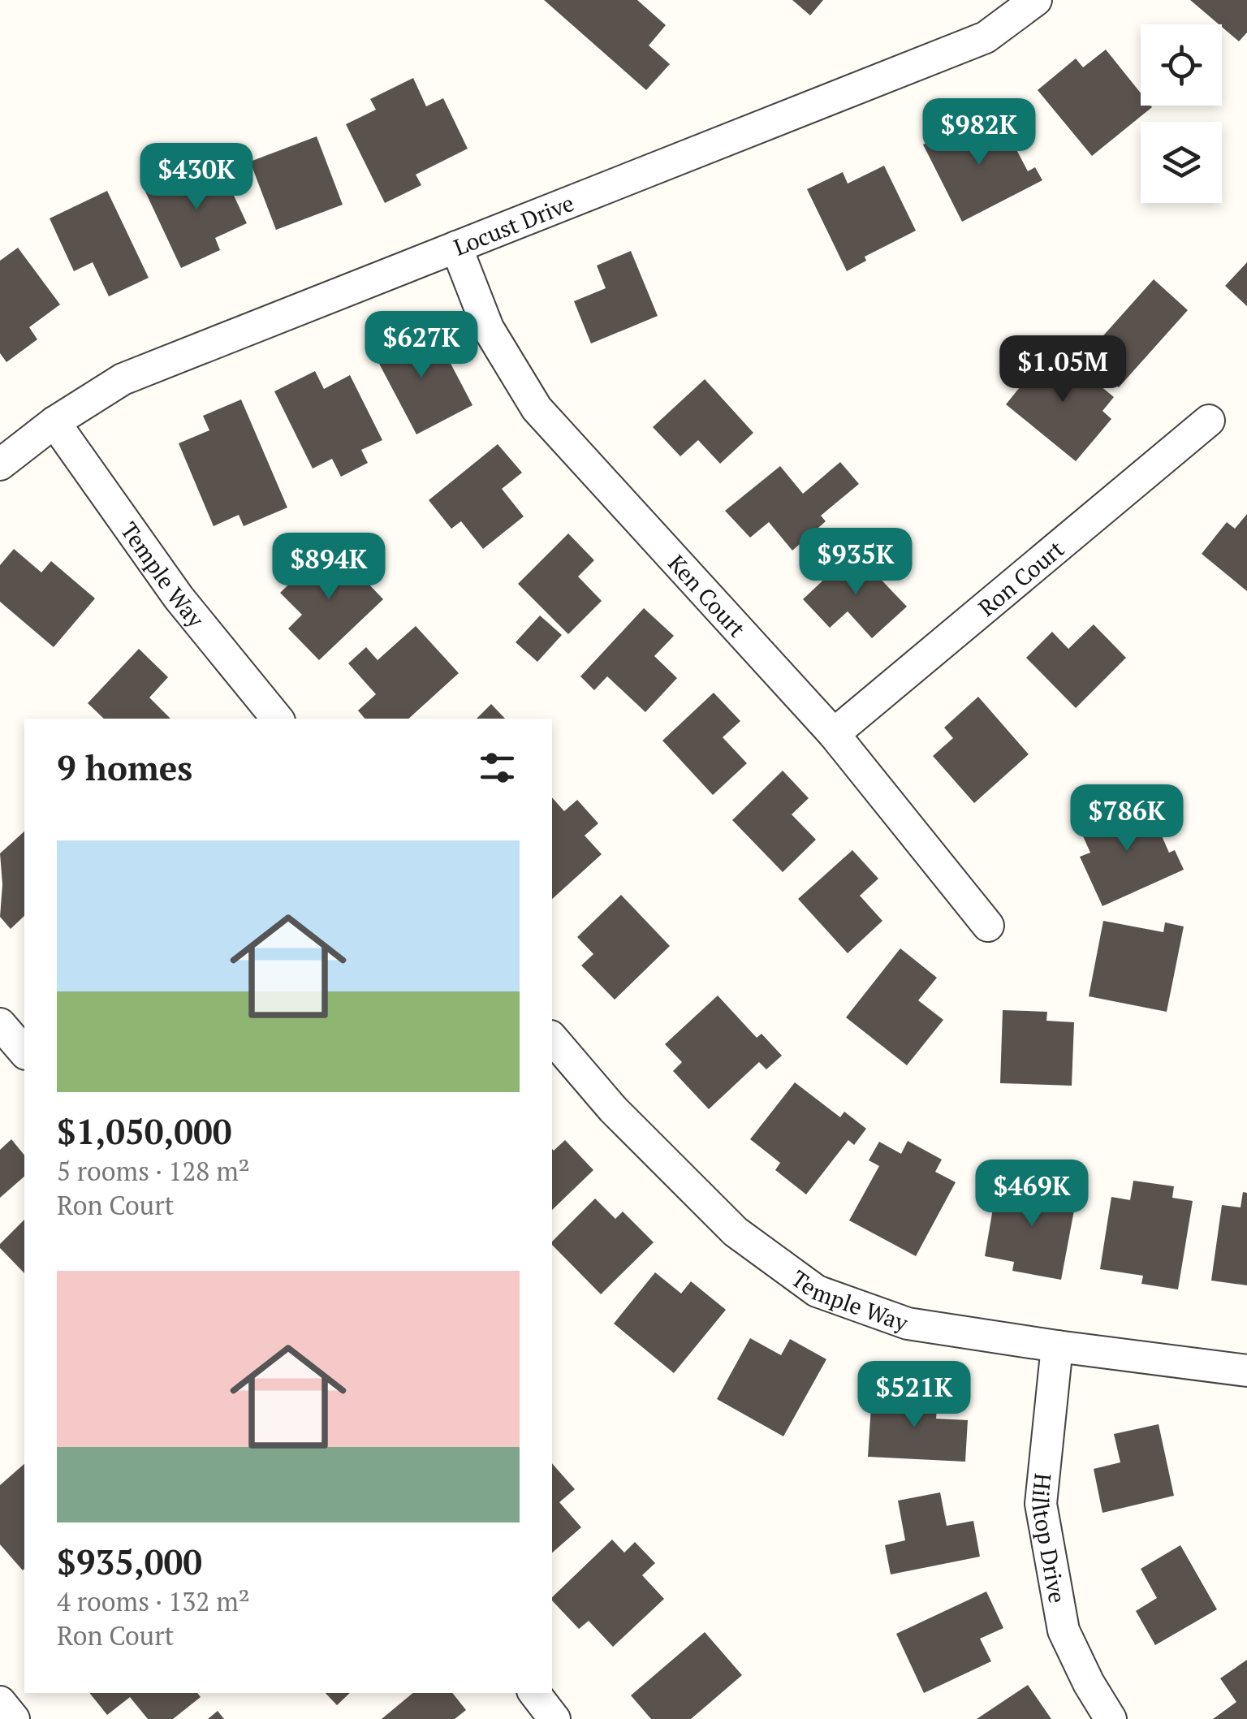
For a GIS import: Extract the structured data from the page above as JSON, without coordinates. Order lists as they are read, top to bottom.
{
  "streets": {
    "street": [
      "Locust Drive",
      "Temple Way",
      "Ron Court",
      "Ken Court",
      "Hilltop Drive"
    ]
  },
  "crossings": [
    ["Locust Drive", "Temple Way"],
    ["Locust Drive", "Ken Court"],
    ["Temple Way", "Hilltop Drive"],
    ["Ron Court", "Ken Court"]
  ],
  "page": {
    "price": [
      "$982K",
      "$430K",
      "$627K",
      "$1.05M",
      "$935K",
      "$894K",
      "$786K",
      "$469K",
      "$521K"
    ],
    "heading": "9 homes",
    "list": [
      {
        "name": "$1,050,000",
        "note": "5 rooms · 128 m² · Ron Court"
      },
      {
        "name": "$935,000",
        "note": "4 rooms · 132 m² · Ron Court"
      }
    ]
  }
}
